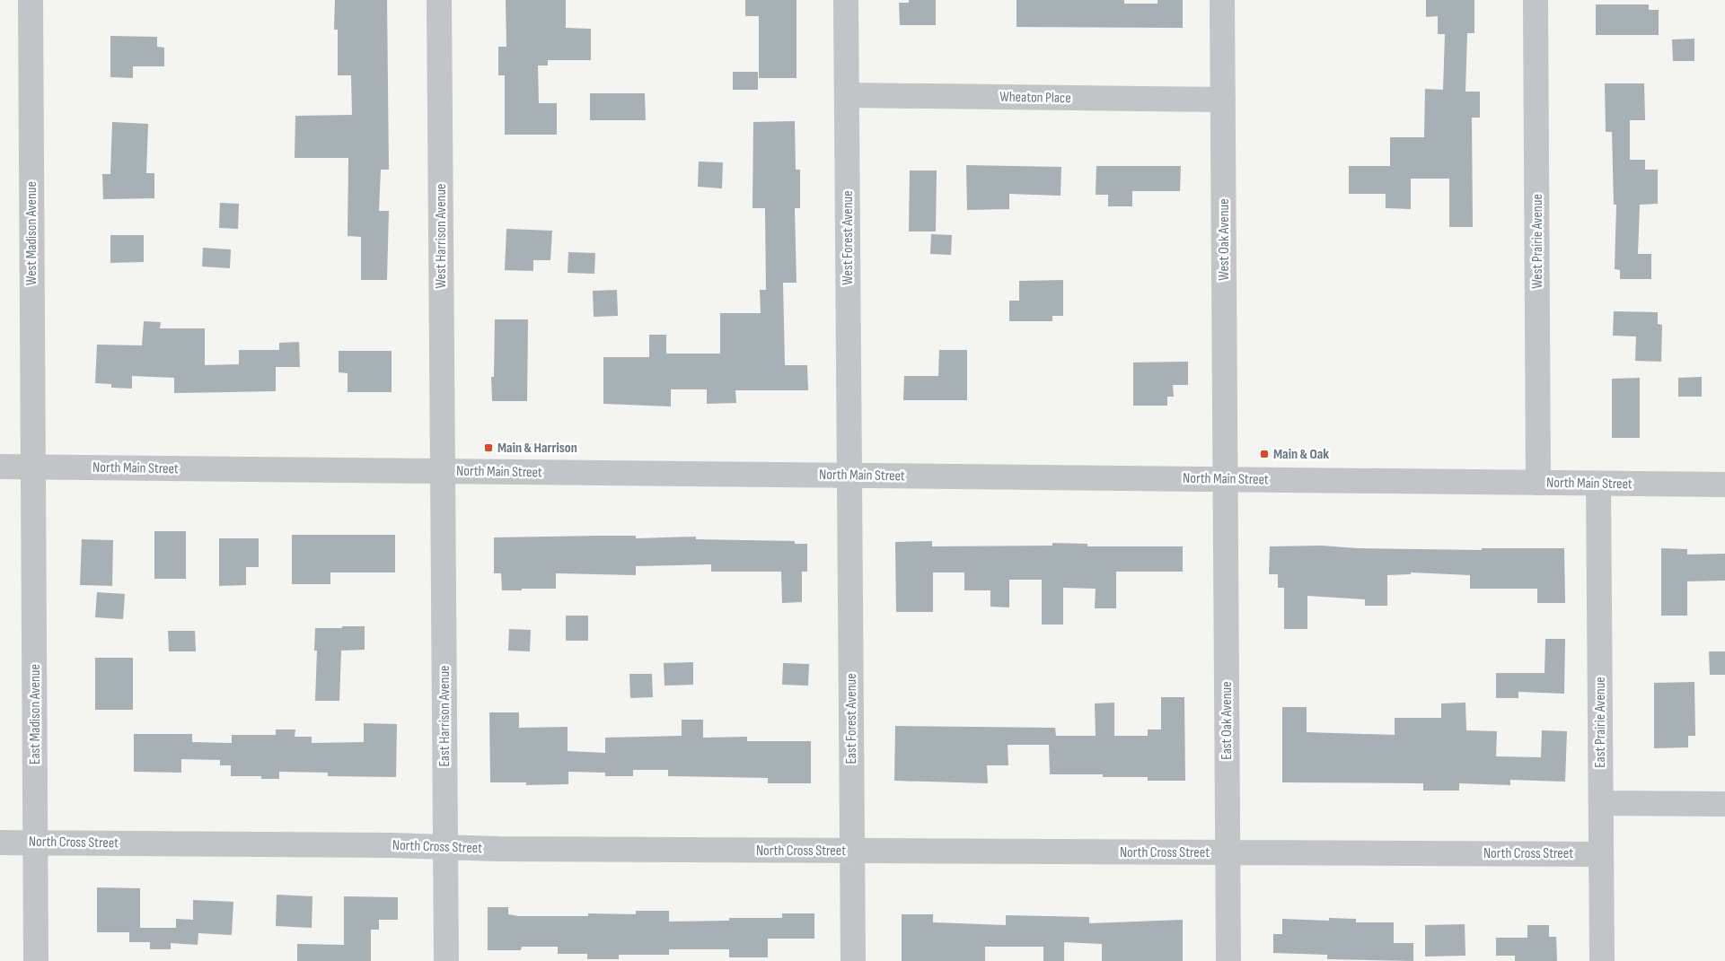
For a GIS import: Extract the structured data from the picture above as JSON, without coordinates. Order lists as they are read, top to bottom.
{
  "streets": {
    "street": [
      "Wheaton Place",
      "West Madison Avenue",
      "West Harrison Avenue",
      "West Forest Avenue",
      "West Oak Avenue",
      "West Prairie Avenue",
      "North Main Street",
      "East Madison Avenue",
      "East Harrison Avenue",
      "East Forest Avenue",
      "East Oak Avenue",
      "East Prairie Avenue",
      "North Cross Street"
    ]
  },
  "crossings": [
    ["Wheaton Place", "West Forest Avenue"],
    ["Wheaton Place", "West Oak Avenue"],
    ["West Madison Avenue", "North Main Street"],
    ["West Madison Avenue", "East Madison Avenue"],
    ["West Harrison Avenue", "North Main Street"],
    ["West Harrison Avenue", "East Harrison Avenue"],
    ["West Forest Avenue", "North Main Street"],
    ["West Forest Avenue", "East Forest Avenue"],
    ["West Oak Avenue", "North Main Street"],
    ["West Oak Avenue", "East Oak Avenue"],
    ["West Prairie Avenue", "North Main Street"],
    ["North Main Street", "East Madison Avenue"],
    ["North Main Street", "East Harrison Avenue"],
    ["North Main Street", "East Forest Avenue"],
    ["North Main Street", "East Oak Avenue"],
    ["North Main Street", "East Prairie Avenue"],
    ["East Madison Avenue", "North Cross Street"],
    ["East Harrison Avenue", "North Cross Street"],
    ["East Forest Avenue", "North Cross Street"],
    ["East Oak Avenue", "North Cross Street"],
    ["East Prairie Avenue", "North Cross Street"]
  ],
  "places": {
    "transit": ["Main & Harrison", "Main & Oak"]
  }
}
